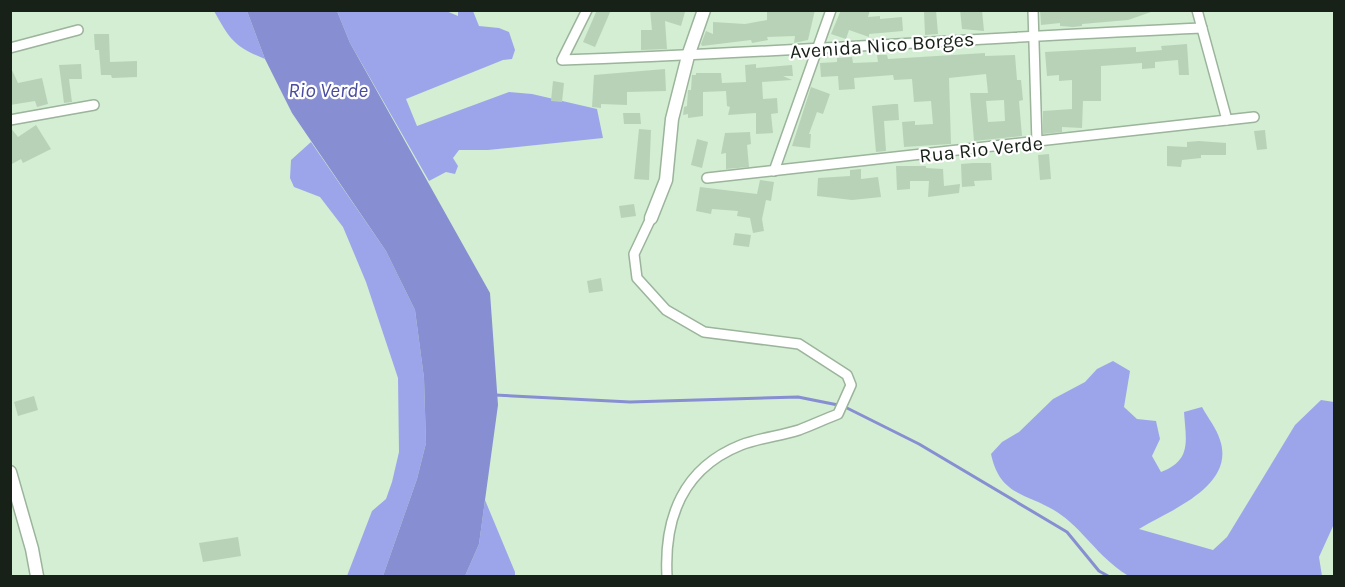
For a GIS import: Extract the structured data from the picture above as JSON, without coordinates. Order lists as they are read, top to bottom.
{
  "streets": {
    "street": ["Avenida Nico Borges", "Rua Rio Verde"]
  },
  "water": ["Rio Verde"]
}
